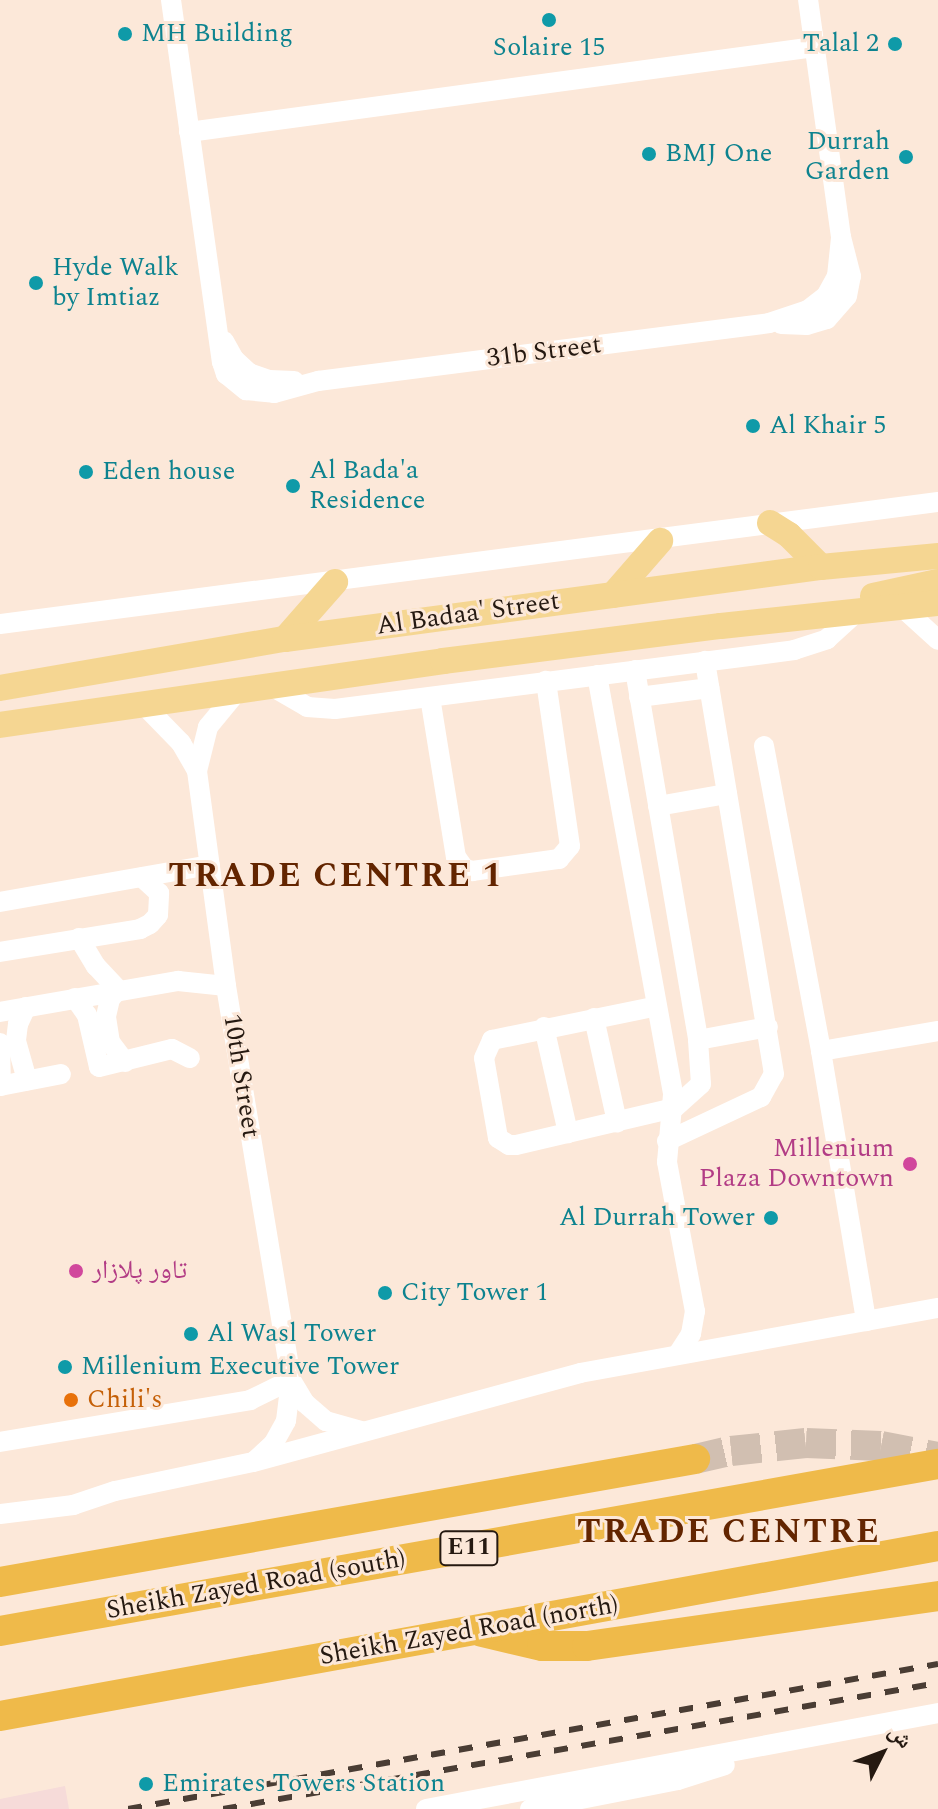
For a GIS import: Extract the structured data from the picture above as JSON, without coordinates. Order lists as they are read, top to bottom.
{
  "streets": {
    "highway": ["E11", "Sheikh Zayed Road (south)", "Sheikh Zayed Road (north)"],
    "main road": ["Al Badaa' Street"],
    "street": ["31b Street", "10th Street"]
  },
  "crossings": [
    ["Al Badaa' Street", "10th Street"]
  ],
  "districts": ["TRADE CENTRE 1", "TRADE CENTRE"],
  "places": [
    "Solaire 15",
    "MH Building",
    "Talal 2",
    "BMJ One",
    "Durrah Garden",
    "Hyde Walk by Imtiaz",
    "Al Khair 5",
    "Eden house",
    "Al Bada'a Residence",
    "Millenium Plaza Downtown",
    "Al Durrah Tower",
    "تاور پلازار",
    "City Tower 1",
    "Al Wasl Tower",
    "Millenium Executive Tower",
    "Chili's",
    "Emirates Towers Station"
  ],
  "north": "top right"
}
